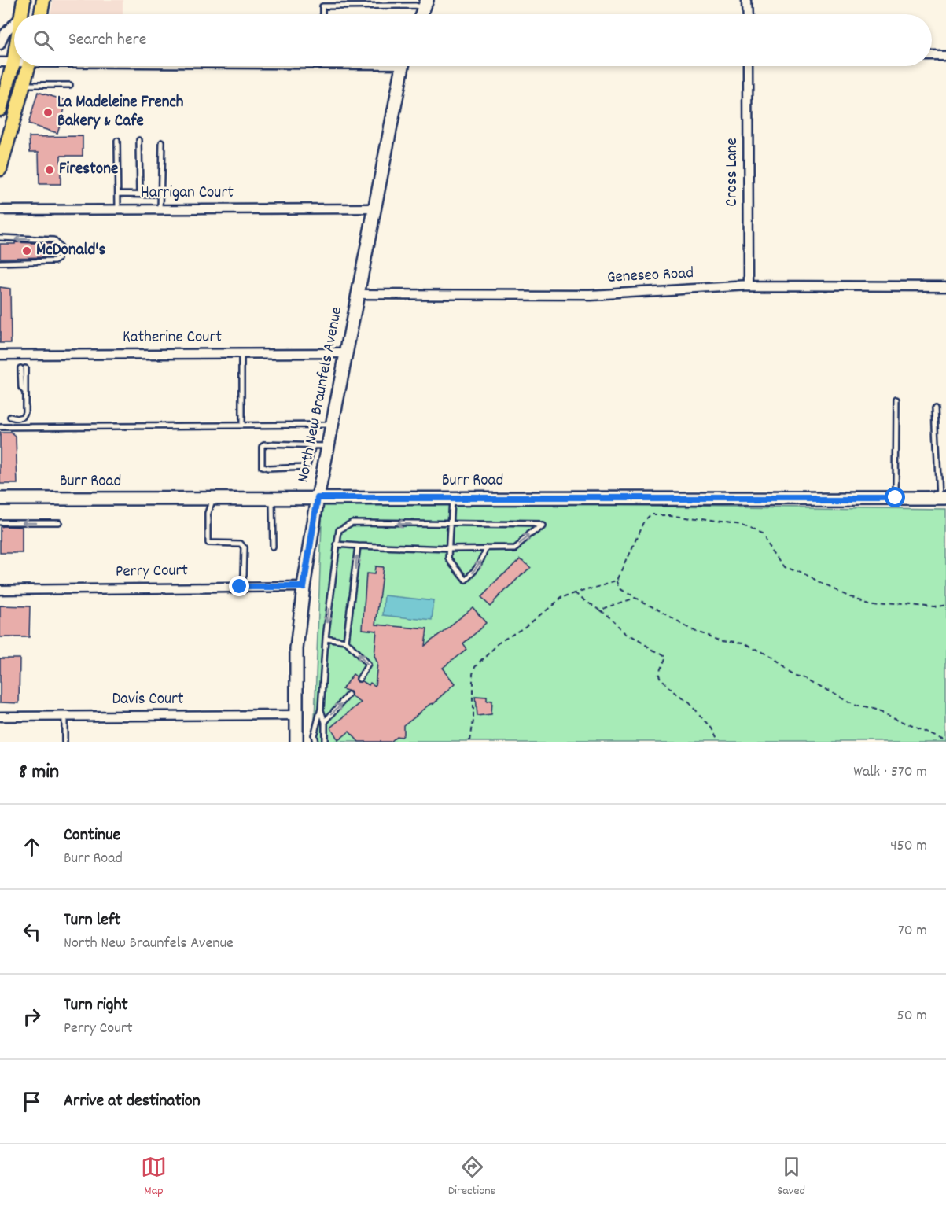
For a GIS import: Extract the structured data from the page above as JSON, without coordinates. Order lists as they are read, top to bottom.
{
  "streets": {
    "street": [
      "Cross Lane",
      "Harrigan Court",
      "Geneseo Road",
      "Katherine Court",
      "North New Braunfels Avenue",
      "Burr Road",
      "Perry Court",
      "Davis Court"
    ]
  },
  "crossings": [
    ["Cross Lane", "Geneseo Road"],
    ["Harrigan Court", "North New Braunfels Avenue"],
    ["Geneseo Road", "North New Braunfels Avenue"],
    ["Katherine Court", "North New Braunfels Avenue"],
    ["North New Braunfels Avenue", "Burr Road"],
    ["North New Braunfels Avenue", "Perry Court"],
    ["North New Braunfels Avenue", "Davis Court"]
  ],
  "places": ["La Madeleine French Bakery & Cafe", "Firestone", "McDonald's"],
  "page": {
    "search": "Search here",
    "heading": ["8 min", "Walk · 570 m"],
    "list": [
      ["Continue", "Burr Road", "450 m"],
      ["Turn left", "North New Braunfels Avenue", "70 m"],
      ["Turn right", "Perry Court", "50 m"],
      "Arrive at destination"
    ],
    "nav": ["Map", "Directions", "Saved"]
  }
}
